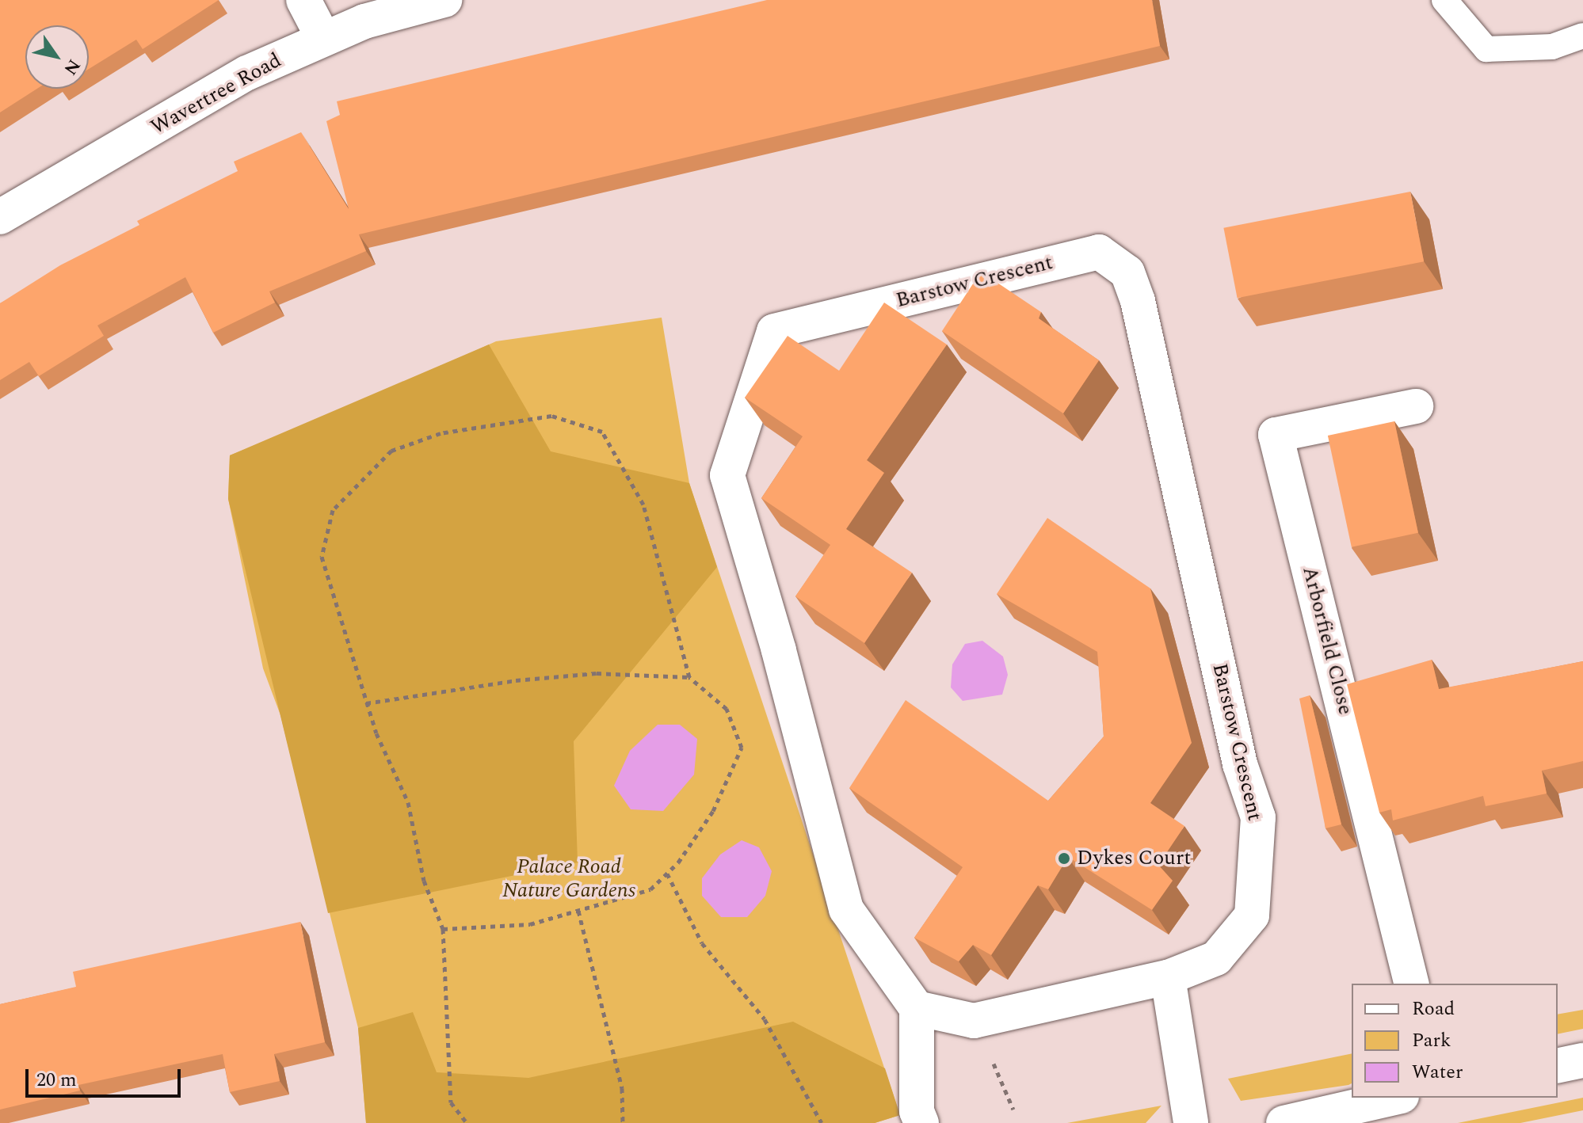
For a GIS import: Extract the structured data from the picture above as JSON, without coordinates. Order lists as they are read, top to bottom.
{
  "streets": {
    "street": ["Wavertree Road", "Barstow Crescent", "Arborfield Close"]
  },
  "parks": ["Palace Road Nature Gardens"],
  "places": ["Dykes Court"],
  "legend": ["Road", "Park", "Water"],
  "scale_bar": "20 m",
  "north": "bottom right"
}
